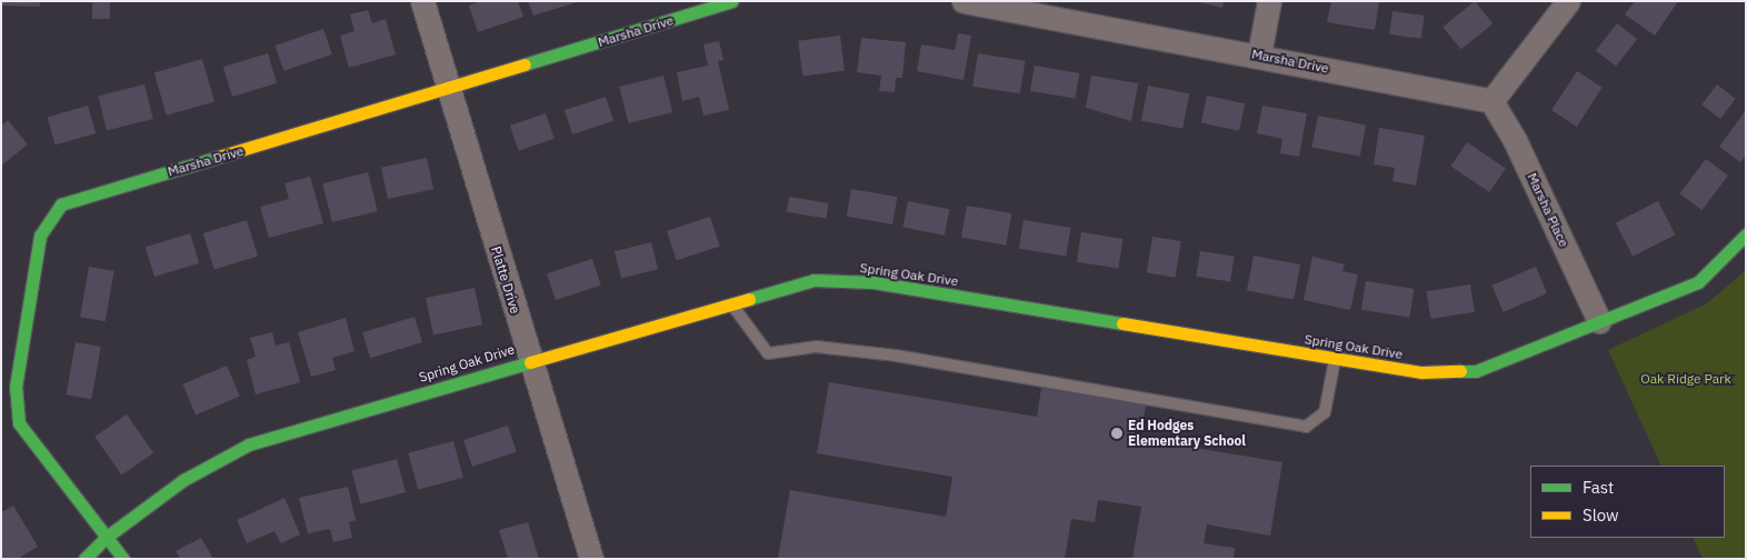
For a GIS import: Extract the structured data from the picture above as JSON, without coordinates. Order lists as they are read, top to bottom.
{
  "streets": {
    "street": [
      "Marsha Drive",
      "Marsha Place",
      "Spring Oak Drive",
      "Platte Drive"
    ]
  },
  "crossings": [
    ["Marsha Drive", "Marsha Place"],
    ["Marsha Drive", "Spring Oak Drive"],
    ["Marsha Drive", "Platte Drive"],
    ["Marsha Place", "Spring Oak Drive"],
    ["Spring Oak Drive", "Platte Drive"]
  ],
  "parks": ["Oak Ridge Park"],
  "places": ["Ed Hodges Elementary School"],
  "legend": ["Fast", "Slow"]
}
